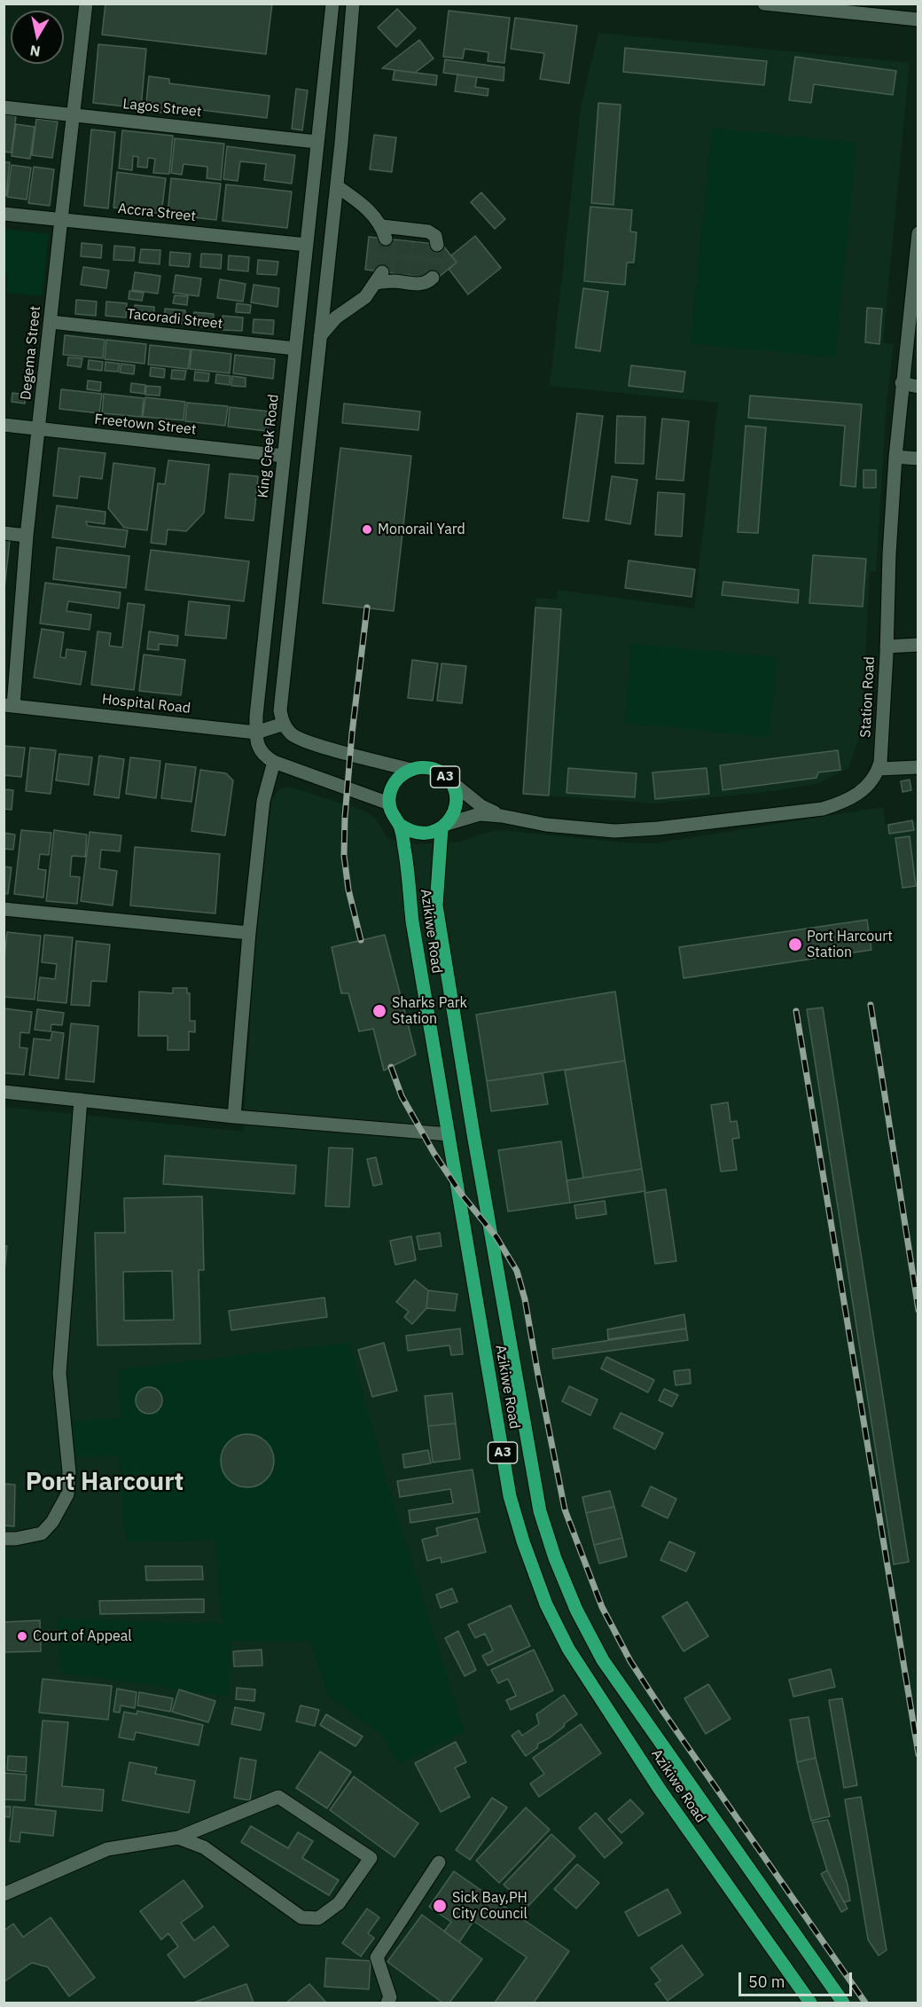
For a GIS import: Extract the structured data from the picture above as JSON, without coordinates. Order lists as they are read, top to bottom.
{
  "streets": {
    "main road": ["A3", "Azikiwe Road"],
    "street": [
      "Lagos Street",
      "Accra Street",
      "Tacoradi Street",
      "Degema Street",
      "Freetown Street",
      "King Creek Road",
      "Station Road",
      "Hospital Road"
    ]
  },
  "crossings": [
    ["Lagos Street", "Degema Street"],
    ["Lagos Street", "King Creek Road"],
    ["Accra Street", "Degema Street"],
    ["Accra Street", "King Creek Road"],
    ["Tacoradi Street", "Degema Street"],
    ["Tacoradi Street", "King Creek Road"],
    ["Degema Street", "Freetown Street"],
    ["Degema Street", "Hospital Road"],
    ["Freetown Street", "King Creek Road"],
    ["King Creek Road", "Hospital Road"],
    ["King Creek Road", "A3"],
    ["King Creek Road", "Azikiwe Road"],
    ["A3", "Azikiwe Road"]
  ],
  "districts": ["Port Harcourt"],
  "places": [
    "Monorail Yard",
    "Port Harcourt Station",
    "Sharks Park Station",
    "Court of Appeal",
    "Sick Bay,PH City Council"
  ],
  "scale_bar": "50 m",
  "north": "bottom"
}
